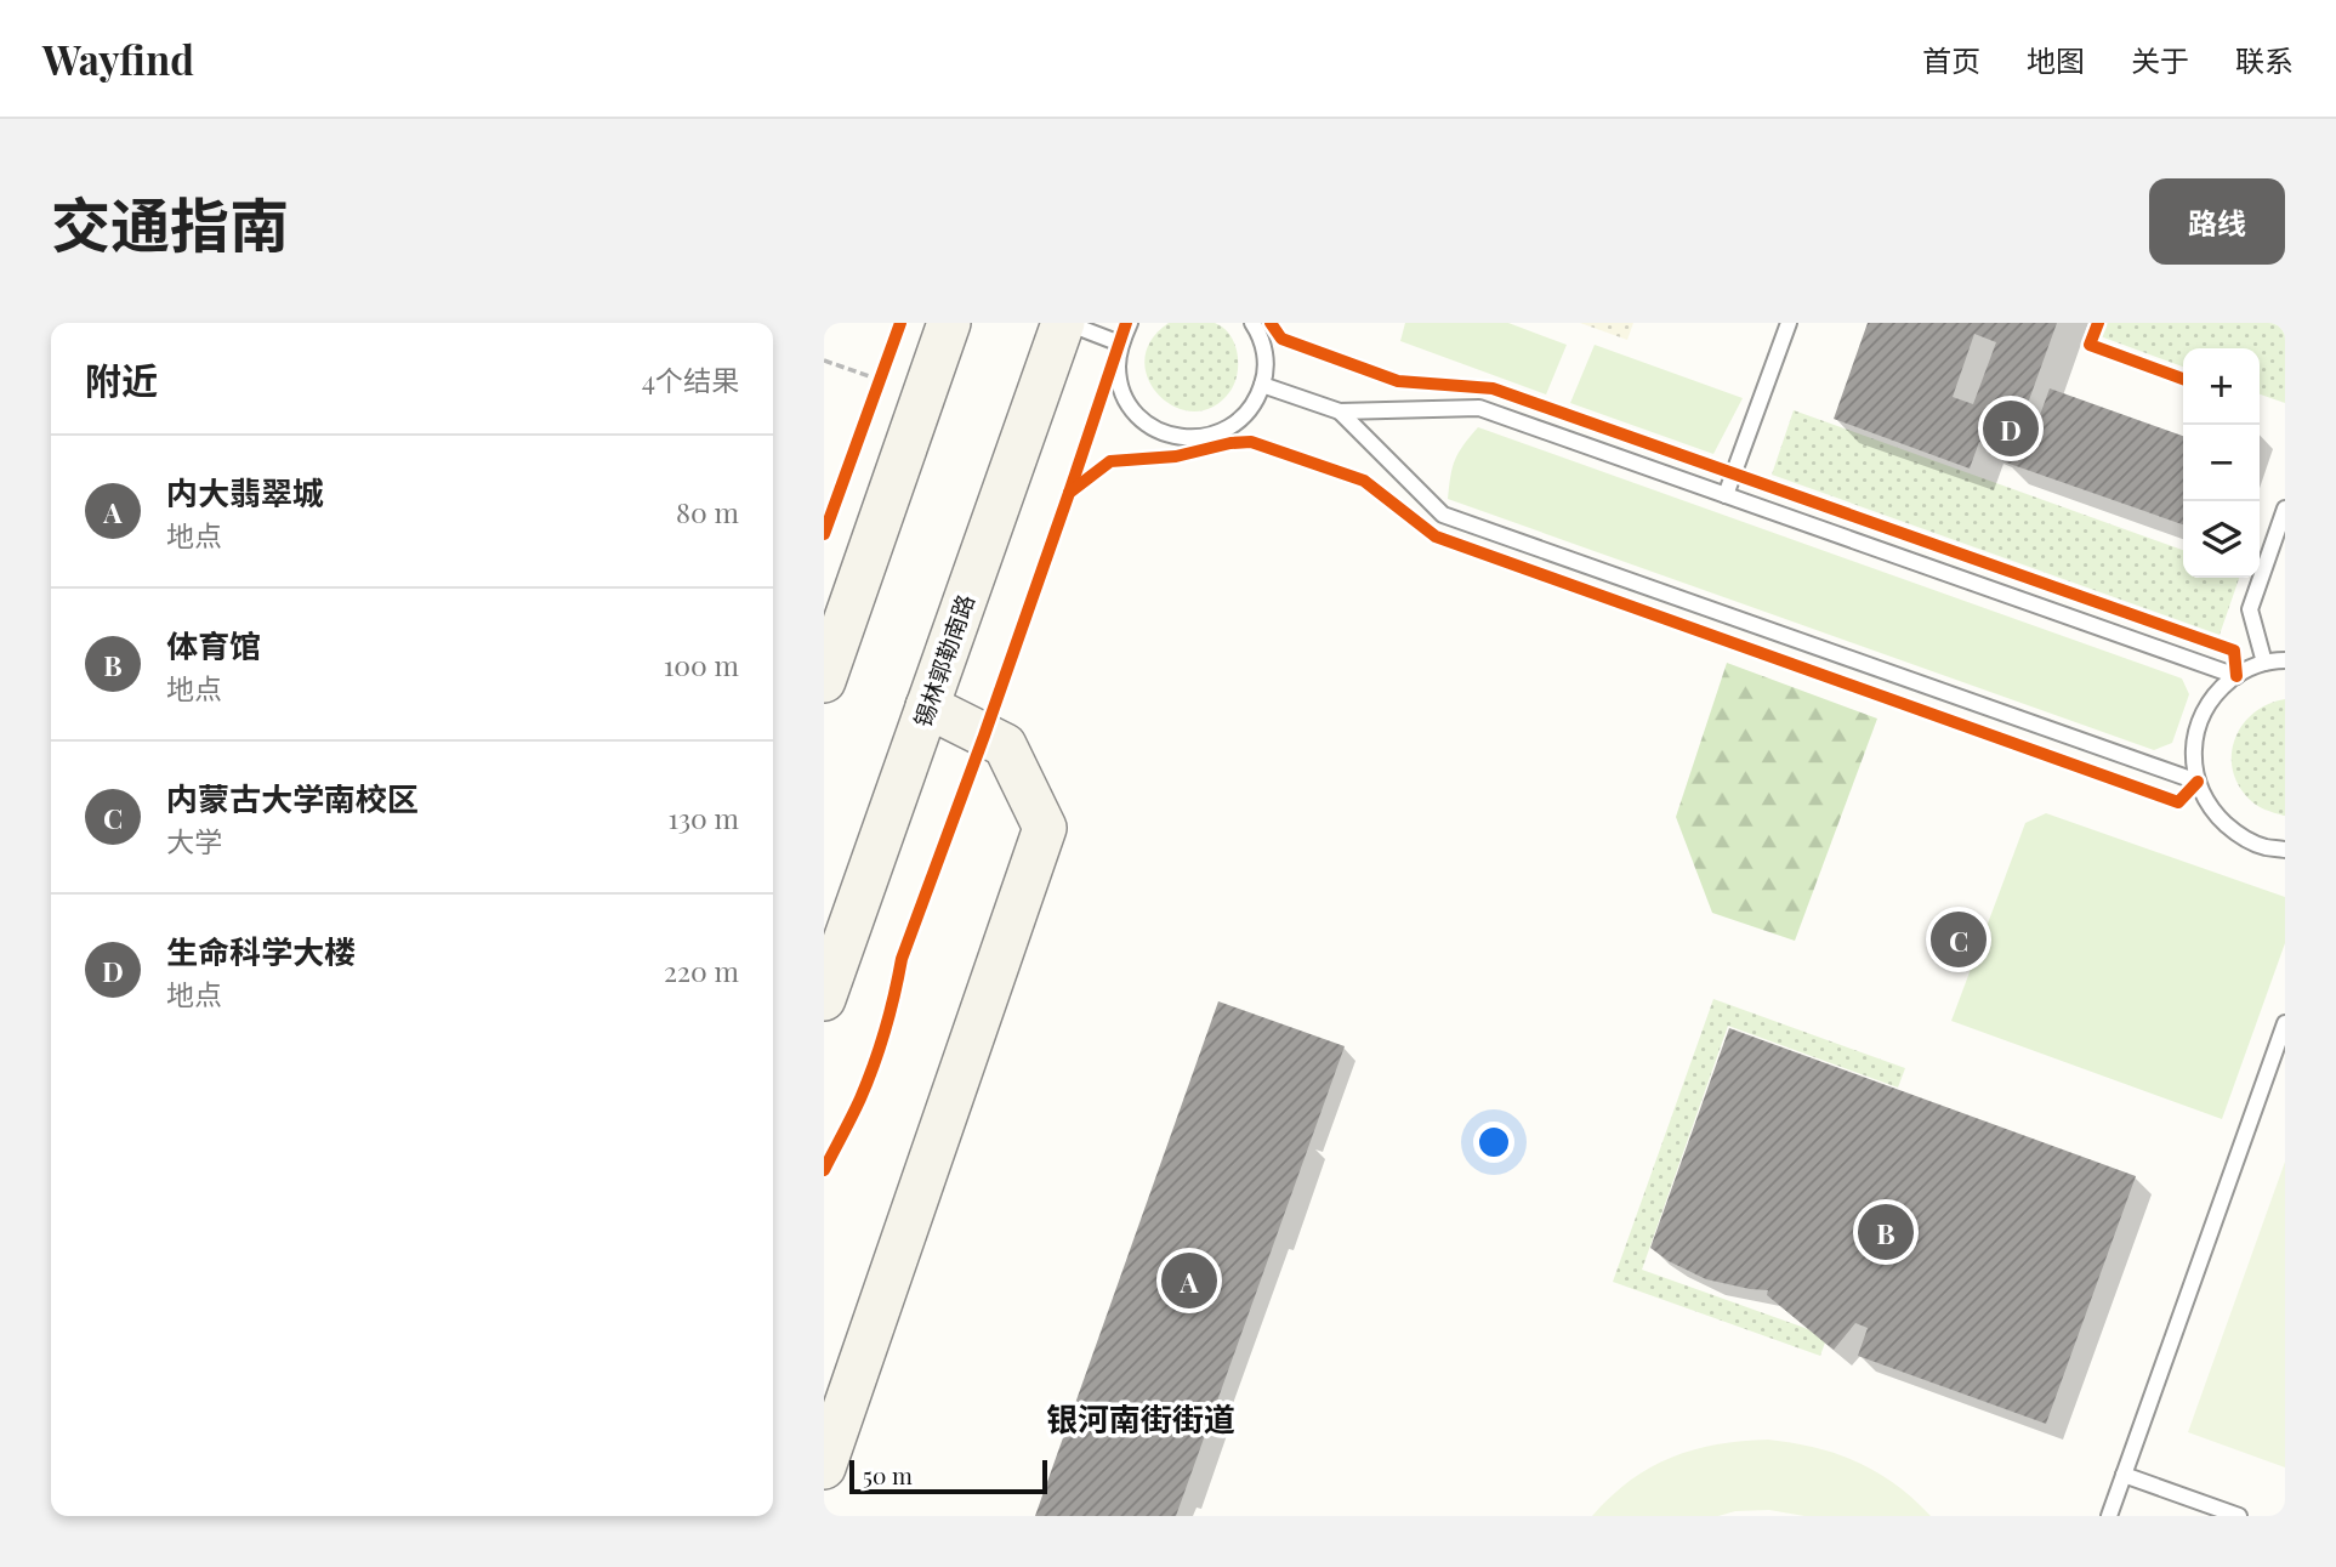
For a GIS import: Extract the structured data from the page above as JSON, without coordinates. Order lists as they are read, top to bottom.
{
  "streets": {
    "main road": ["锡林郭勒南路"]
  },
  "districts": ["银河南街街道"],
  "scale_bar": "50 m",
  "page": {
    "header": "Wayfind",
    "nav": [
      "首页",
      "地图",
      "关于",
      "联系"
    ],
    "title": "交通指南",
    "buttons": "路线",
    "heading": ["附近", "4个结果"],
    "map_buttons": ["+", "−"],
    "pins": [
      "D",
      "C",
      "B",
      "A"
    ],
    "list": [
      {
        "mark": "A",
        "name": "内大翡翠城",
        "note": "地点",
        "value": "80 m"
      },
      {
        "mark": "B",
        "name": "体育馆",
        "note": "地点",
        "value": "100 m"
      },
      {
        "mark": "C",
        "name": "内蒙古大学南校区",
        "note": "大学",
        "value": "130 m"
      },
      {
        "mark": "D",
        "name": "生命科学大楼",
        "note": "地点",
        "value": "220 m"
      }
    ],
    "scale": "50 m"
  }
}
